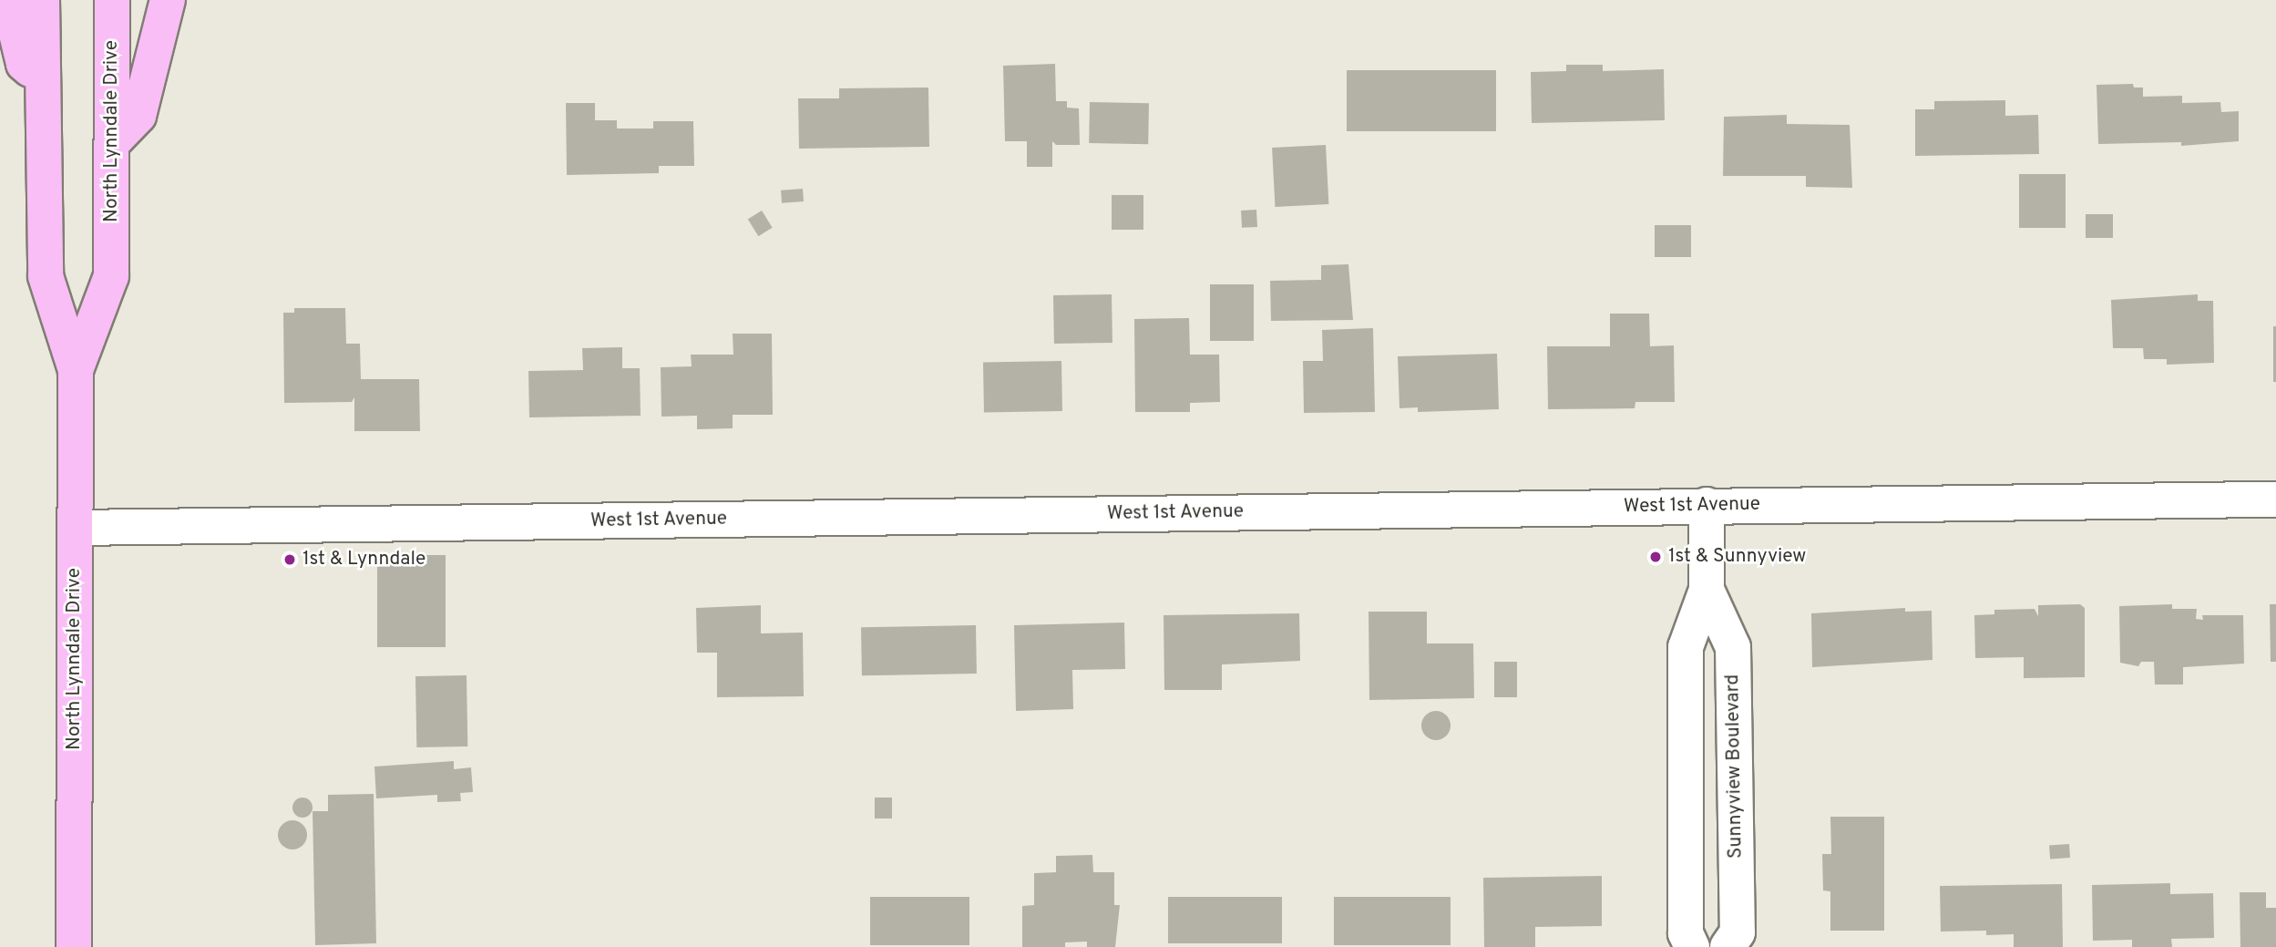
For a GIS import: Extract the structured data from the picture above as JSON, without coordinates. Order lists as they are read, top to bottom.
{
  "streets": {
    "main road": ["North Lynndale Drive"],
    "street": ["West 1st Avenue", "Sunnyview Boulevard"]
  },
  "crossings": [
    ["North Lynndale Drive", "West 1st Avenue"],
    ["West 1st Avenue", "Sunnyview Boulevard"]
  ],
  "places": ["1st & Sunnyview", "1st & Lynndale"]
}
